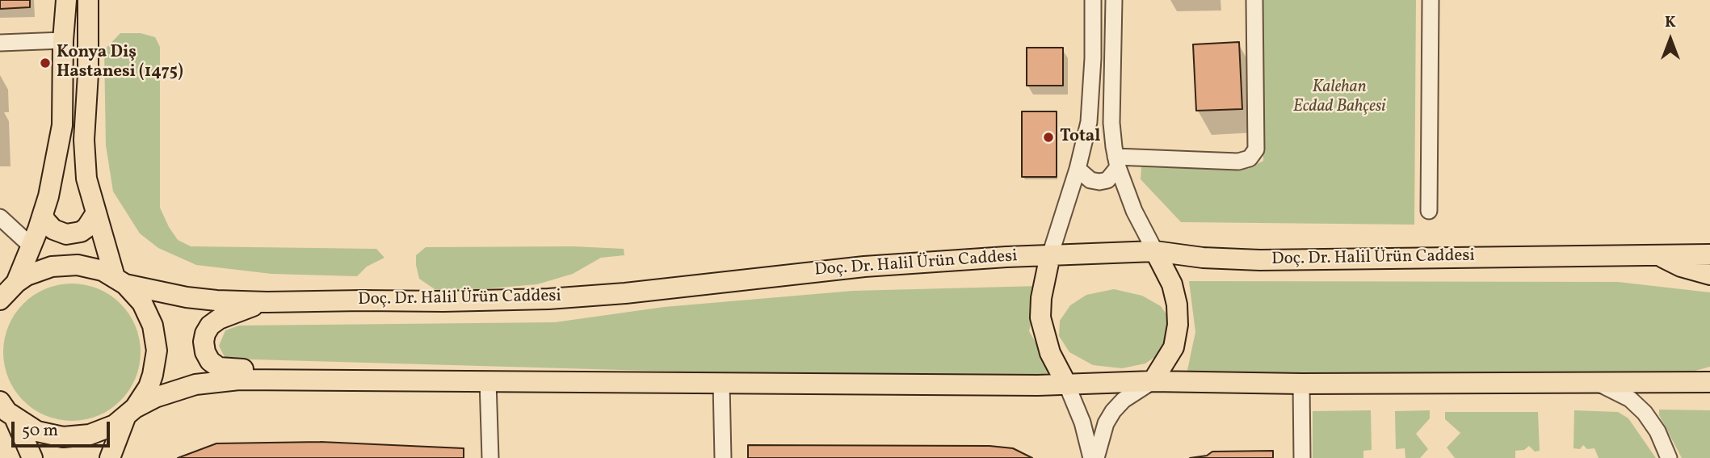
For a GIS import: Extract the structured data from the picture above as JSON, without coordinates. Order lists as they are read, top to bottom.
{
  "streets": {
    "main road": ["Doç. Dr. Halil Ürün Caddesi"]
  },
  "parks": ["Kalehan Ecdad Bahçesi"],
  "places": ["Konya Diş Hastanesi (1475)", "Total"],
  "scale_bar": "50 m",
  "north": "top"
}
